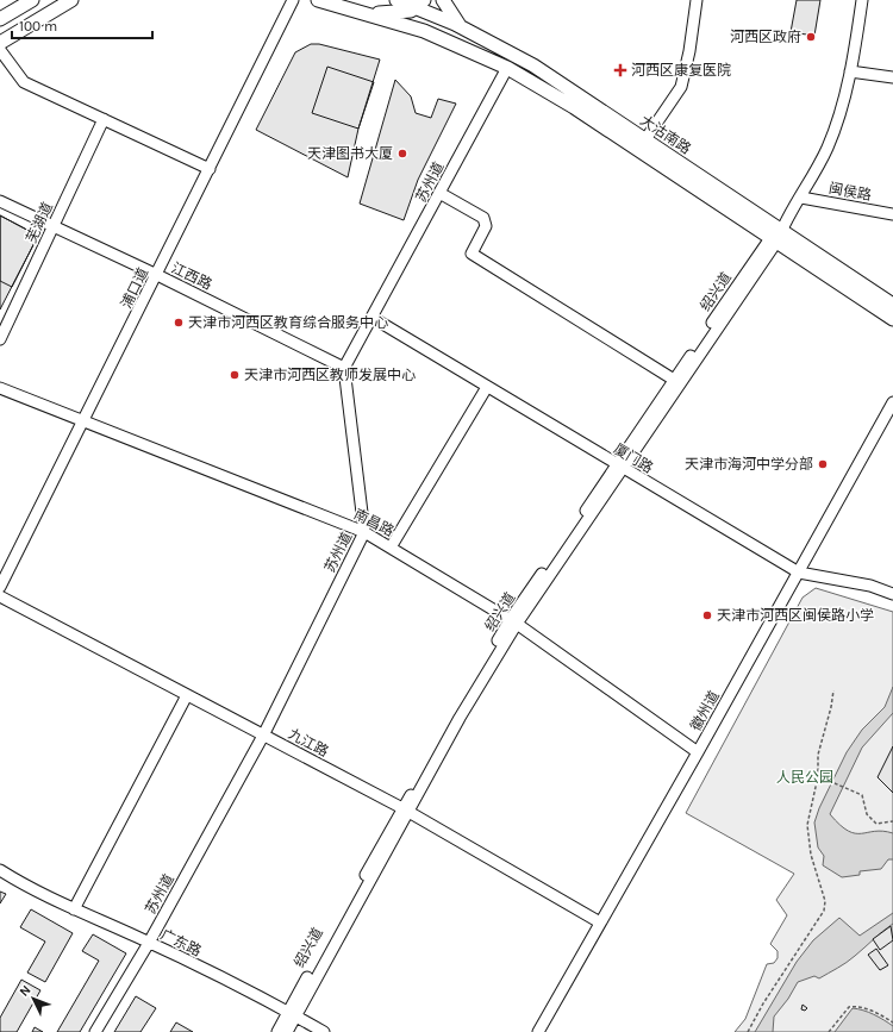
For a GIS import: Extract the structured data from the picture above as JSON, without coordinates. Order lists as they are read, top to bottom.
{
  "streets": {
    "main road": ["大沽南路"],
    "street": [
      "苏州道",
      "闽侯路",
      "芜湖道",
      "江西路",
      "浦口道",
      "绍兴道",
      "厦门路",
      "南昌路",
      "徽州道",
      "九江路",
      "广东路"
    ]
  },
  "crossings": [
    ["大沽南路", "苏州道"],
    ["大沽南路", "绍兴道"],
    ["苏州道", "江西路"],
    ["苏州道", "厦门路"],
    ["苏州道", "南昌路"],
    ["苏州道", "九江路"],
    ["苏州道", "广东路"],
    ["闽侯路", "绍兴道"],
    ["芜湖道", "江西路"],
    ["江西路", "浦口道"],
    ["浦口道", "南昌路"],
    ["绍兴道", "厦门路"],
    ["绍兴道", "南昌路"],
    ["绍兴道", "九江路"],
    ["绍兴道", "广东路"],
    ["厦门路", "徽州道"],
    ["南昌路", "徽州道"],
    ["徽州道", "九江路"]
  ],
  "parks": ["人民公园"],
  "places": {
    "other": [
      "河西区政府",
      "天津图书大厦",
      "天津市河西区教育综合服务中心",
      "天津市河西区教师发展中心",
      "天津市海河中学分部",
      "天津市河西区闽侯路小学"
    ],
    "health": ["河西区康复医院"]
  },
  "scale_bar": "100 m",
  "north": "top left"
}
